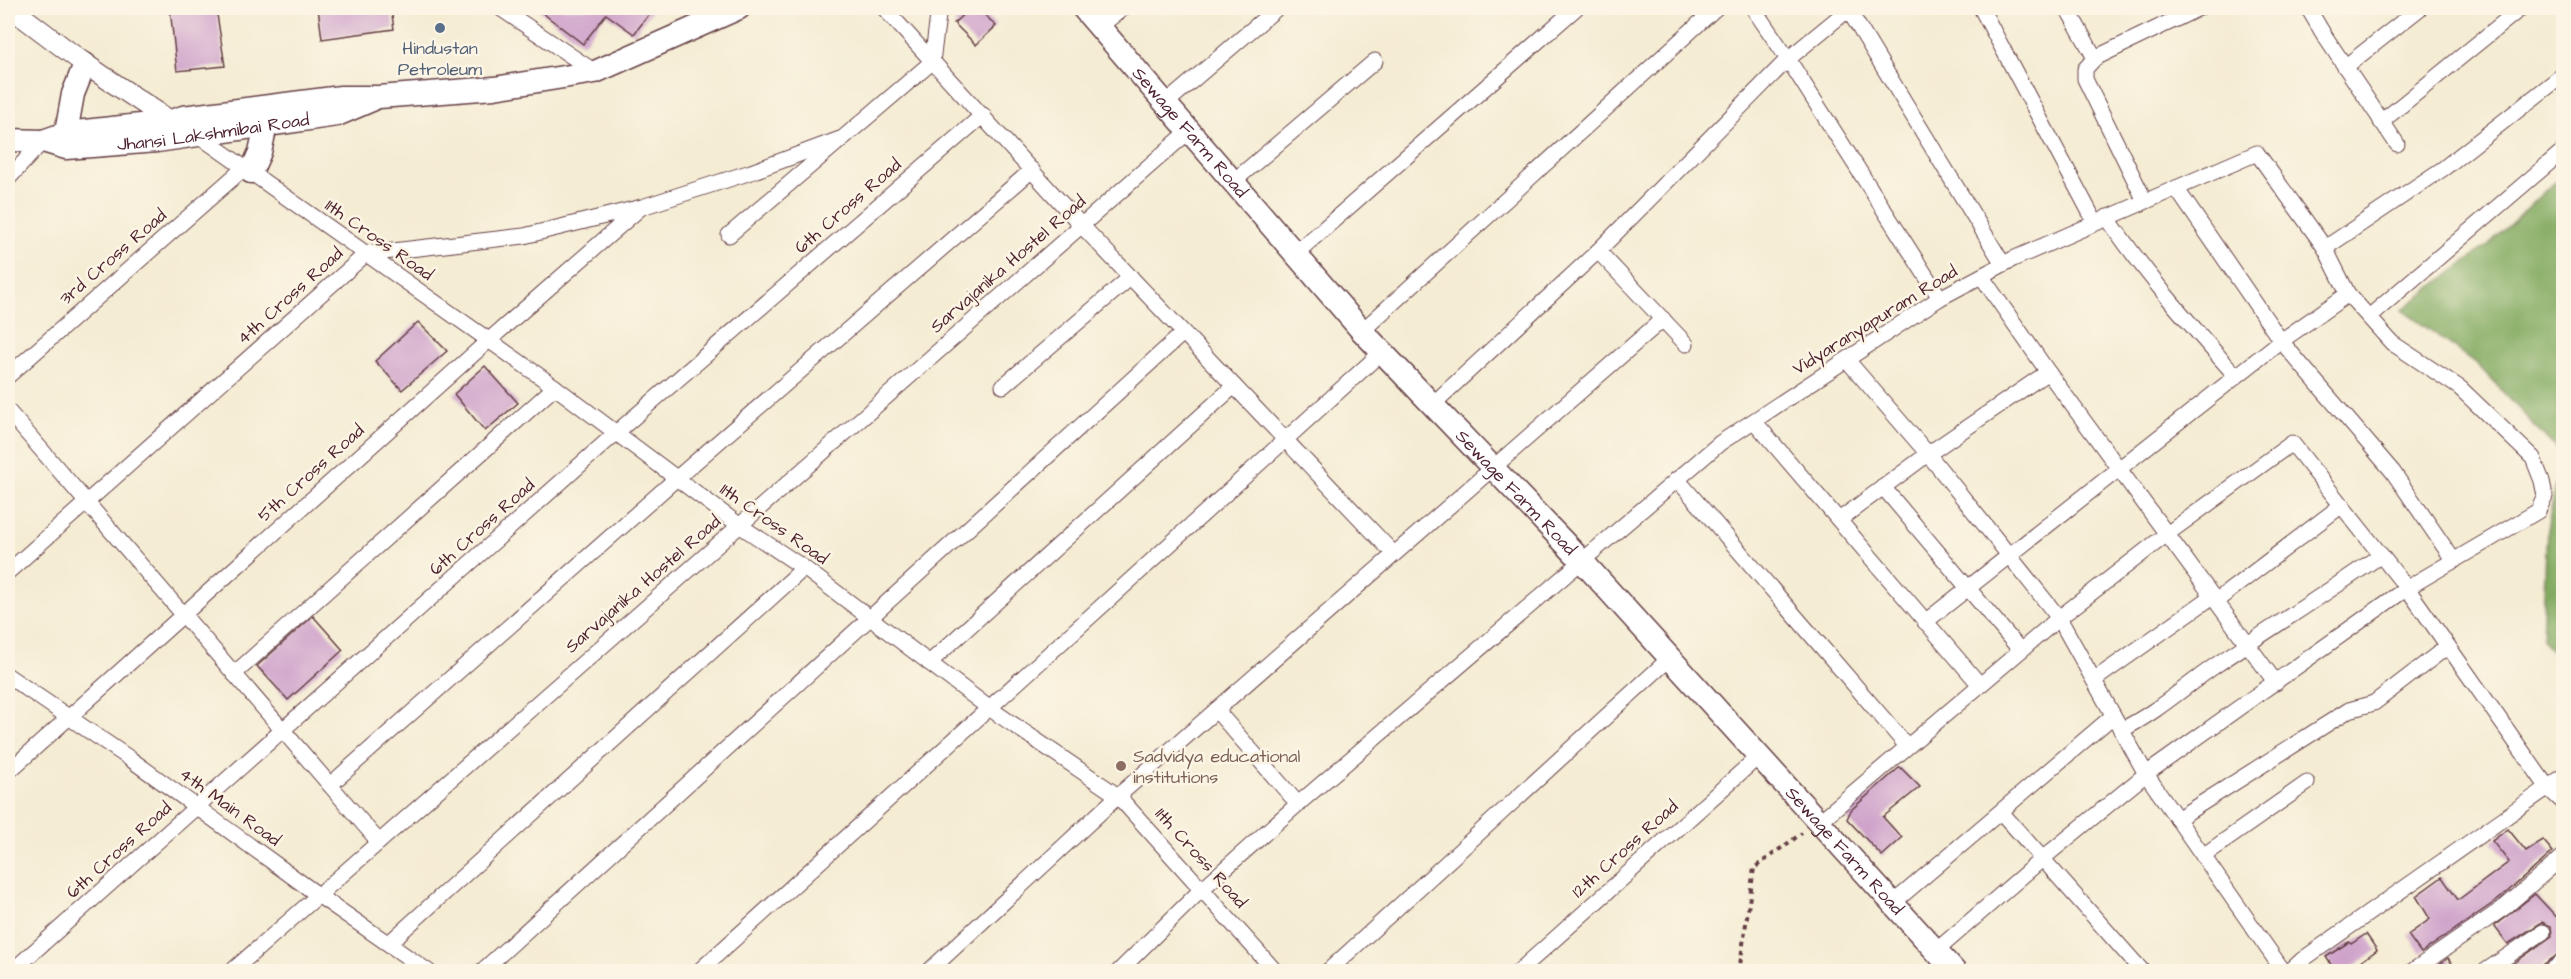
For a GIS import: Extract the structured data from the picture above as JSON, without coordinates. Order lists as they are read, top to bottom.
{
  "streets": {
    "main road": ["Jhansi Lakshmibai Road", "Sewage Farm Road"],
    "street": [
      "6th Cross Road",
      "11th Cross Road",
      "3rd Cross Road",
      "Sarvajanika Hostel Road",
      "4th Cross Road",
      "Vidyaranyapuram Road",
      "5th Cross Road",
      "4th Main Road",
      "12th Cross Road"
    ]
  },
  "crossings": [
    ["Jhansi Lakshmibai Road", "11th Cross Road"],
    ["Sewage Farm Road", "Sarvajanika Hostel Road"],
    ["Sewage Farm Road", "Vidyaranyapuram Road"],
    ["Sewage Farm Road", "12th Cross Road"],
    ["6th Cross Road", "11th Cross Road"],
    ["6th Cross Road", "4th Main Road"],
    ["11th Cross Road", "3rd Cross Road"],
    ["11th Cross Road", "Sarvajanika Hostel Road"],
    ["11th Cross Road", "4th Cross Road"],
    ["11th Cross Road", "Vidyaranyapuram Road"],
    ["11th Cross Road", "5th Cross Road"],
    ["Sarvajanika Hostel Road", "4th Main Road"],
    ["4th Cross Road", "5th Cross Road"],
    ["5th Cross Road", "4th Main Road"]
  ],
  "places": ["Hindustan Petroleum", "Sadvidya educational institutions"]
}
